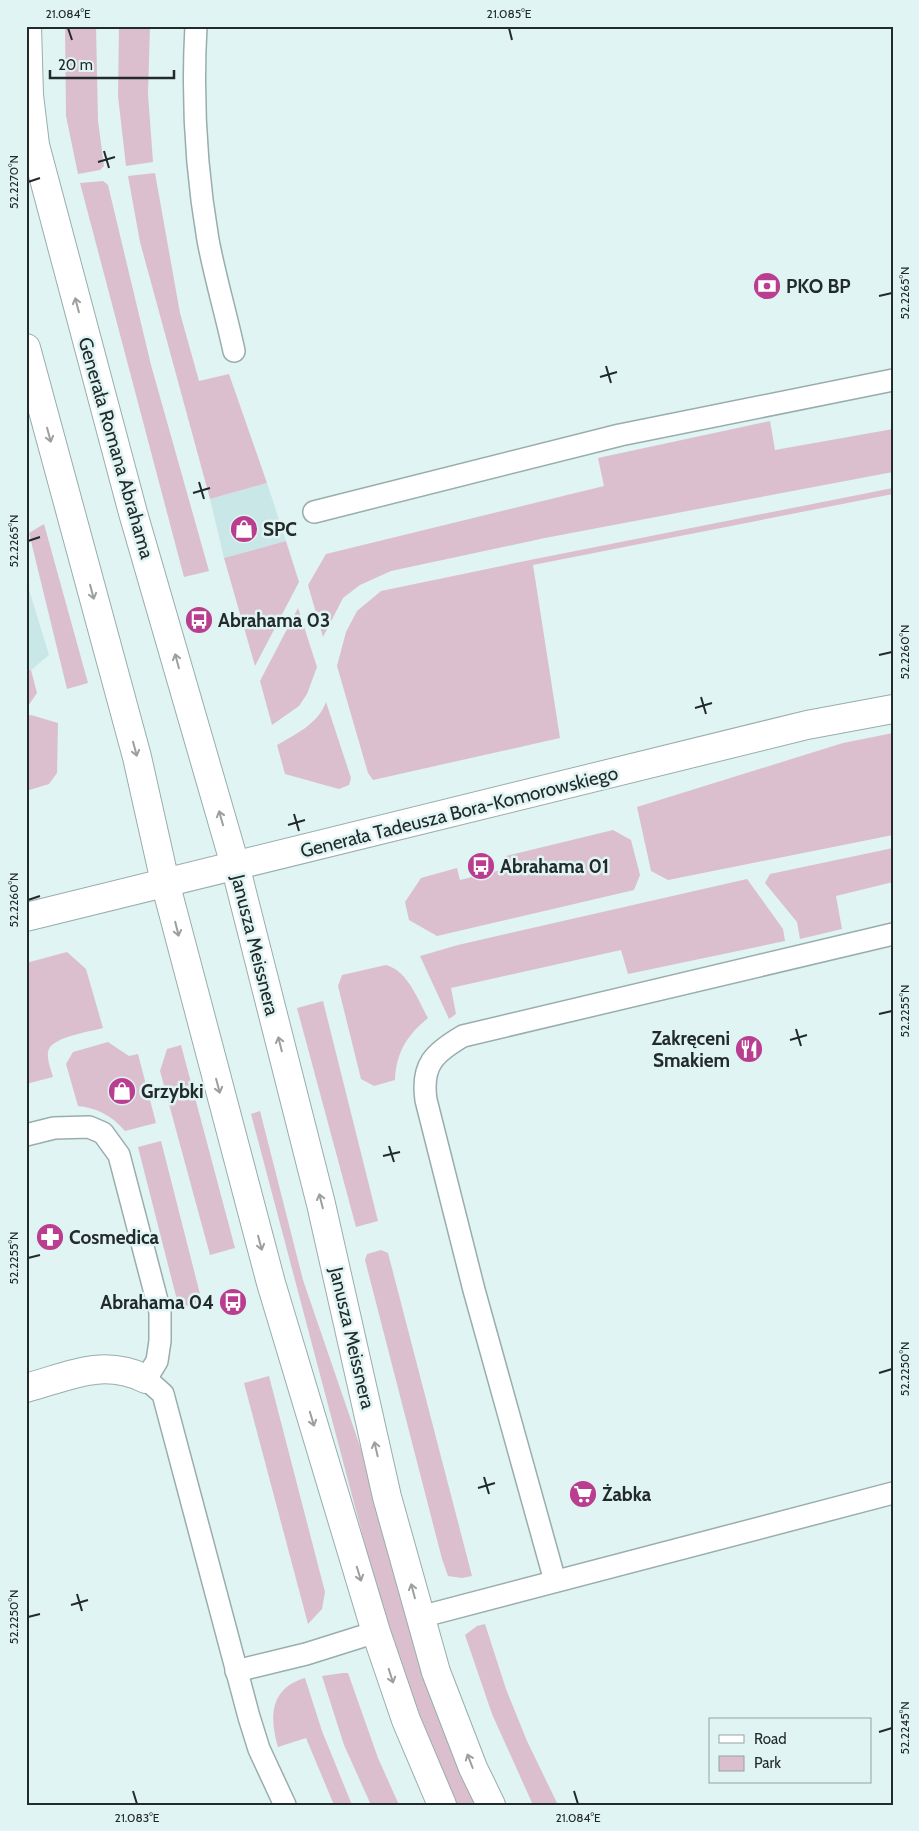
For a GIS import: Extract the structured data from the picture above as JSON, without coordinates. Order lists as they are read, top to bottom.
{
  "streets": {
    "street": ["Generała Romana Abrahama", "Generała Tadeusza Bora-Komorowskiego", "Janusza Meissnera"]
  },
  "crossings": [
    ["Generała Romana Abrahama", "Generała Tadeusza Bora-Komorowskiego"],
    ["Generała Romana Abrahama", "Janusza Meissnera"],
    ["Generała Tadeusza Bora-Komorowskiego", "Janusza Meissnera"]
  ],
  "places": {
    "bank": ["PKO BP"],
    "shop": ["SPC", "Grzybki"],
    "bus stop": ["Abrahama 03", "Abrahama 01", "Abrahama 04"],
    "restaurant": ["Zakręceni Smakiem"],
    "pharmacy": ["Cosmedica"],
    "supermarket": ["Żabka"]
  },
  "legend": ["Road", "Park"],
  "scale_bar": "20 m",
  "coordinates": [
    "21.084°E",
    "21.085°E",
    "52.2270°N",
    "52.2265°N",
    "52.2260°N",
    "52.2255°N",
    "52.2250°N",
    "52.2245°N",
    "21.083°E"
  ]
}
